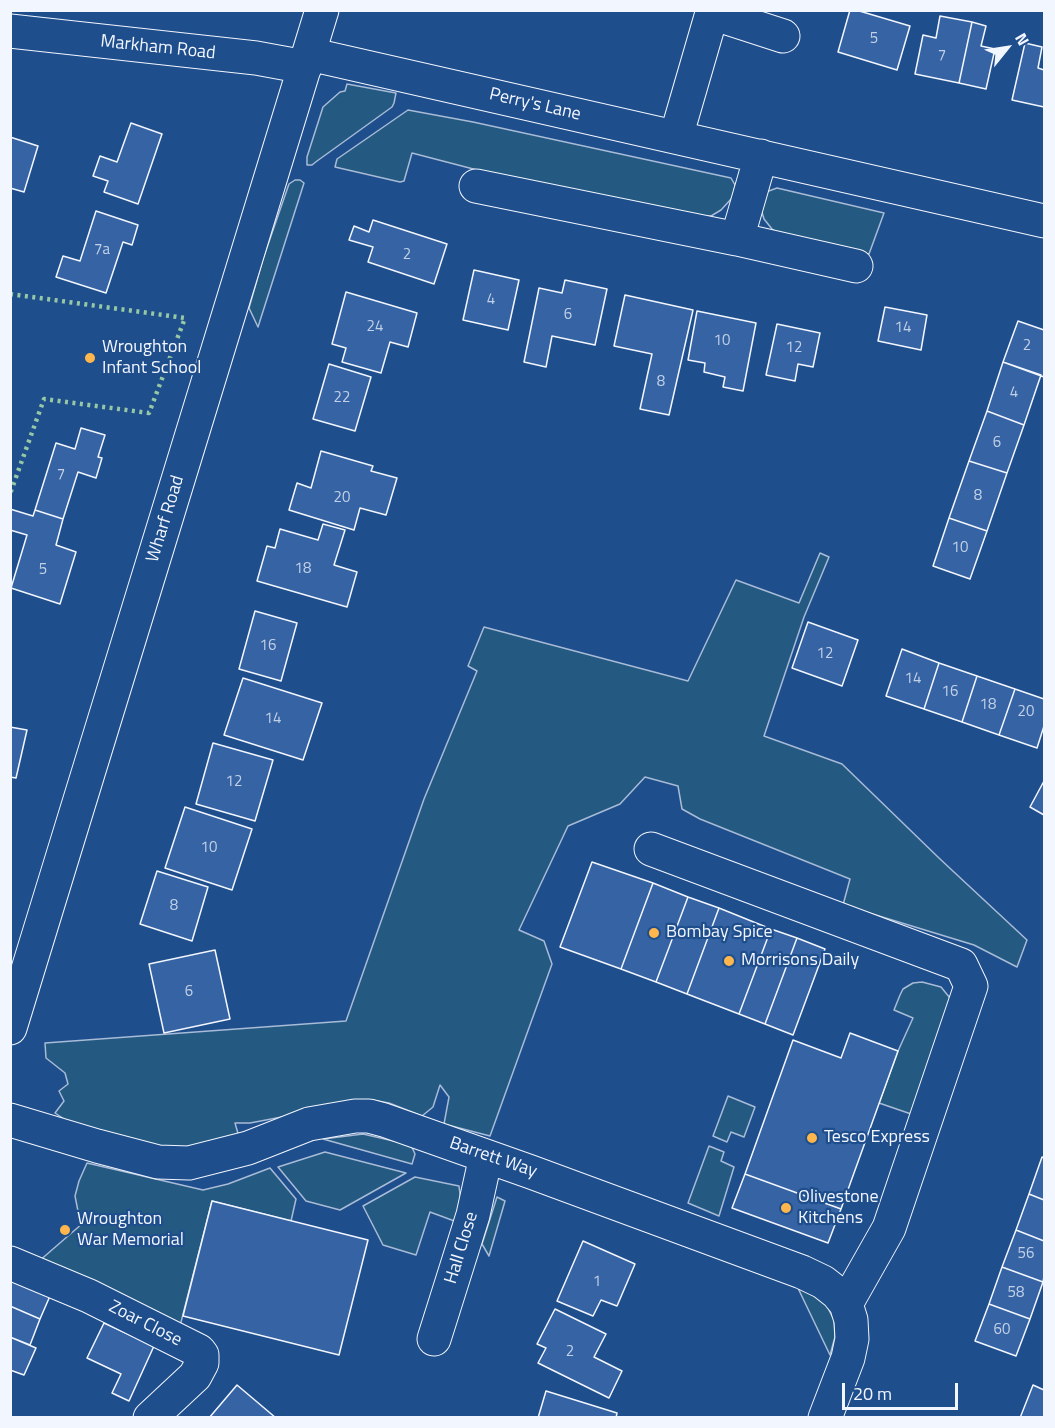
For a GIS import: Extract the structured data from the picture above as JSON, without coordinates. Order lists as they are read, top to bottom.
{
  "streets": {
    "street": [
      "Markham Road",
      "Perry's Lane",
      "Wharf Road",
      "Barrett Way",
      "Hall Close",
      "Zoar Close"
    ]
  },
  "crossings": [
    ["Markham Road", "Perry's Lane"],
    ["Markham Road", "Wharf Road"],
    ["Perry's Lane", "Wharf Road"],
    ["Barrett Way", "Hall Close"]
  ],
  "places": [
    "Wroughton Infant School",
    "Bombay Spice",
    "Morrisons Daily",
    "Tesco Express",
    "Olivestone Kitchens",
    "Wroughton War Memorial"
  ],
  "house_numbers": [
    "5",
    "7",
    "7a",
    "2",
    "4",
    "6",
    "24",
    "14",
    "10",
    "2",
    "12",
    "8",
    "4",
    "22",
    "6",
    "7",
    "8",
    "20",
    "10",
    "18",
    "5",
    "16",
    "12",
    "14",
    "16",
    "18",
    "20",
    "14",
    "12",
    "10",
    "8",
    "6",
    "56",
    "1",
    "58",
    "60",
    "2"
  ],
  "scale_bar": "20 m",
  "north": "top right"
}
